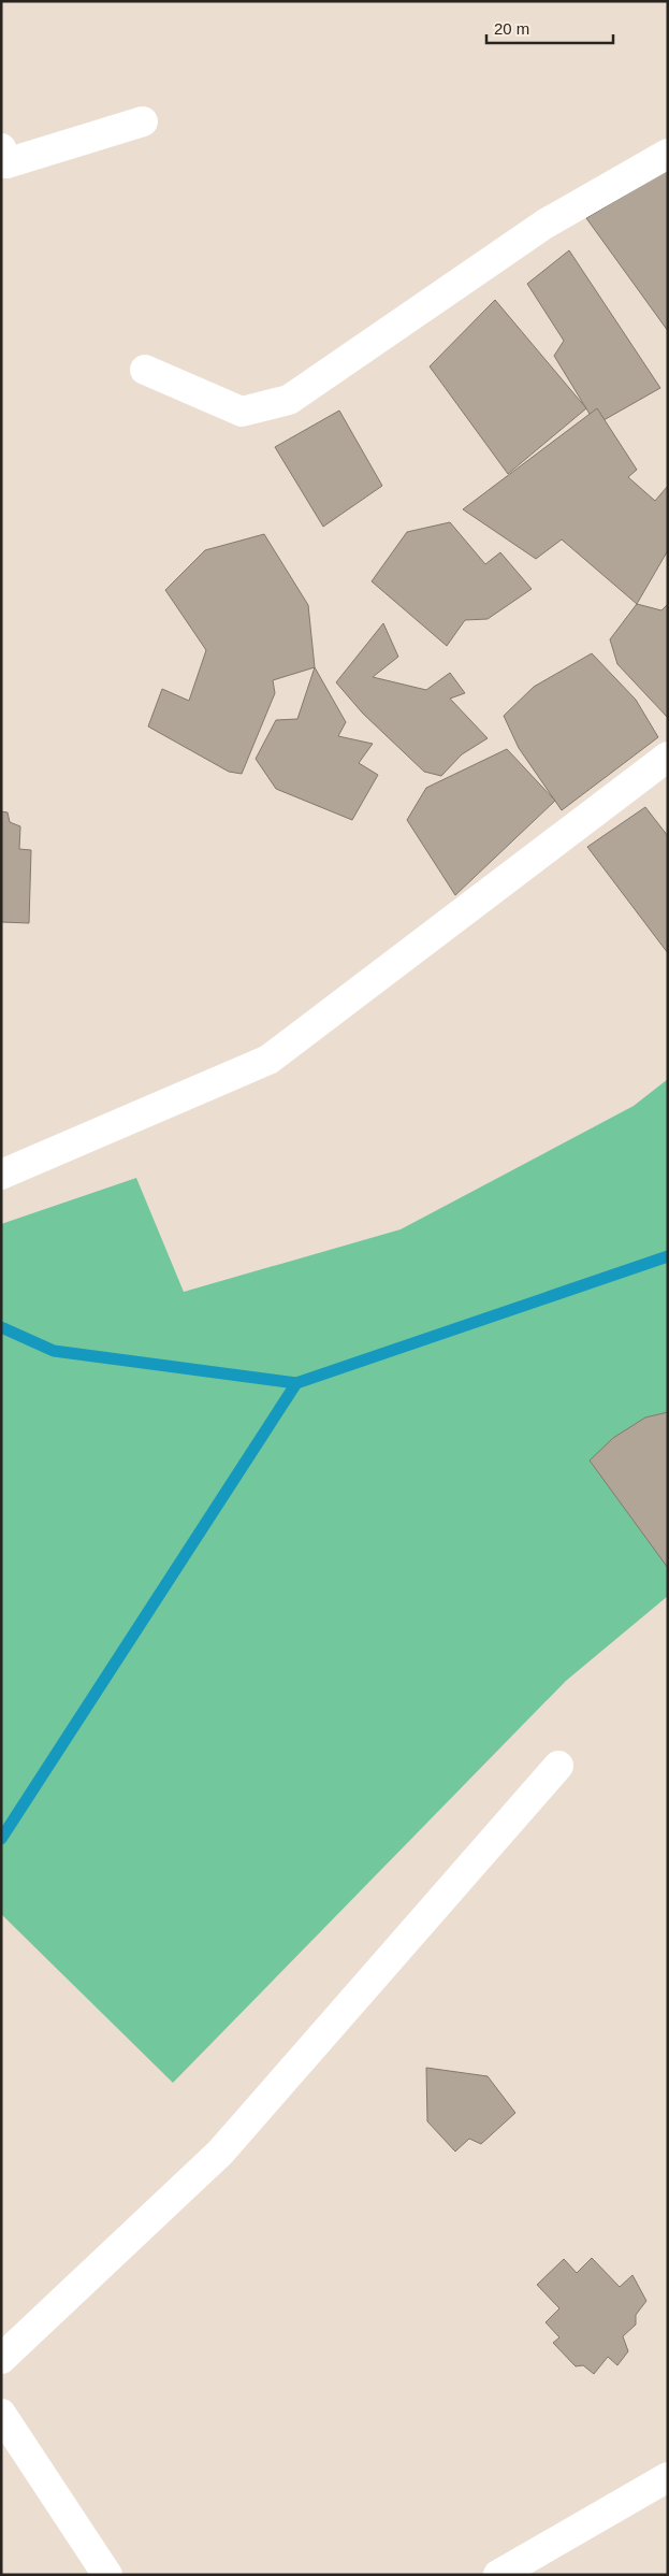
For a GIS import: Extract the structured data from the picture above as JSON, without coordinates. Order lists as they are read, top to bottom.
{
  "scale_bar": "20 m"
}
